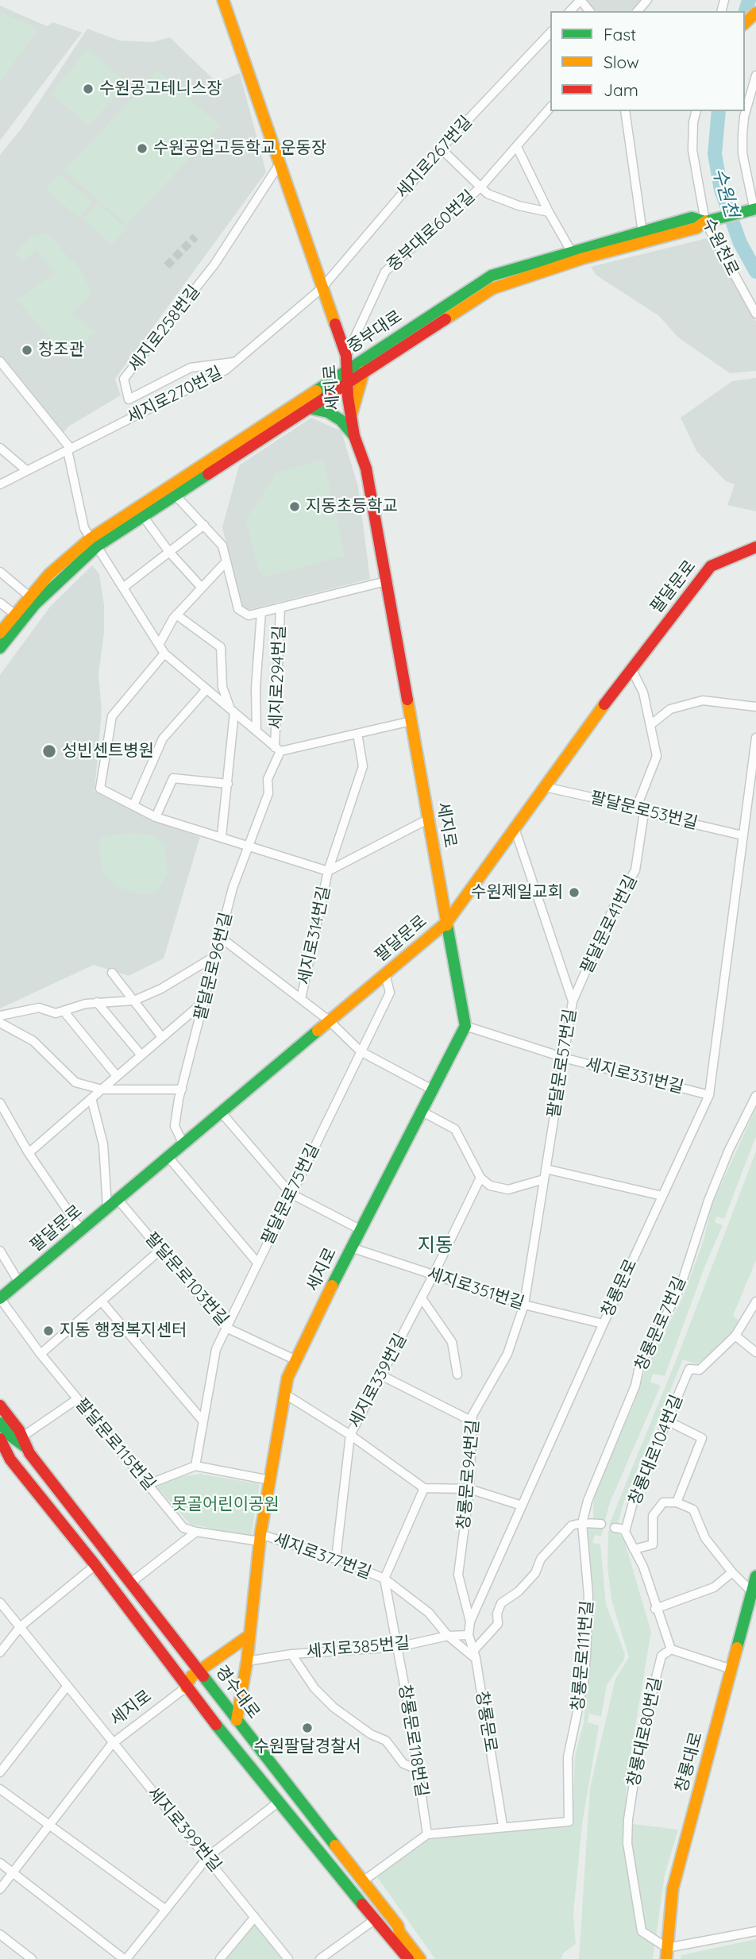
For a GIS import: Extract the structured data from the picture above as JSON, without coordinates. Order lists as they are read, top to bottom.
{
  "streets": {
    "street": [
      "세지로267번길",
      "중부대로60번길",
      "수원천로",
      "세지로258번길",
      "중부대로",
      "세지로",
      "세지로270번길",
      "팔달문로",
      "세지로294번길",
      "팔달문로53번길",
      "팔달문로41번길",
      "세지로314번길",
      "팔달문로96번길",
      "팔달문로57번길",
      "세지로331번길",
      "팔달문로75번길",
      "팔달문로103번길",
      "창룡문로",
      "세지로351번길",
      "창룡문로7번길",
      "세지로339번길",
      "팔달문로115번길",
      "창룡대로104번길",
      "창룡문로94번길",
      "세지로377번길",
      "세지로385번길",
      "창룡문로111번길",
      "경수대로",
      "창룡대로80번길",
      "창룡문로118번길",
      "창룡대로",
      "세지로399번길"
    ]
  },
  "crossings": [
    ["세지로267번길", "세지로"],
    ["세지로267번길", "세지로270번길"],
    ["중부대로60번길", "세지로"],
    ["수원천로", "중부대로"],
    ["세지로258번길", "세지로"],
    ["세지로258번길", "세지로270번길"],
    ["중부대로", "세지로"],
    ["세지로", "세지로270번길"],
    ["세지로", "팔달문로"],
    ["세지로", "세지로294번길"],
    ["세지로", "세지로314번길"],
    ["세지로", "세지로331번길"],
    ["세지로", "팔달문로103번길"],
    ["세지로", "세지로351번길"],
    ["세지로", "팔달문로115번길"],
    ["세지로", "세지로377번길"],
    ["세지로", "세지로385번길"],
    ["세지로", "경수대로"],
    ["세지로", "세지로399번길"],
    ["팔달문로", "팔달문로53번길"],
    ["팔달문로", "팔달문로41번길"],
    ["팔달문로", "팔달문로96번길"],
    ["팔달문로", "팔달문로57번길"],
    ["팔달문로", "팔달문로75번길"],
    ["팔달문로", "팔달문로103번길"],
    ["팔달문로", "팔달문로115번길"],
    ["세지로294번길", "팔달문로96번길"],
    ["팔달문로53번길", "팔달문로41번길"],
    ["팔달문로53번길", "창룡문로"],
    ["팔달문로41번길", "팔달문로57번길"],
    ["세지로314번길", "팔달문로96번길"],
    ["팔달문로57번길", "세지로331번길"],
    ["팔달문로57번길", "세지로351번길"],
    ["팔달문로57번길", "창룡문로94번길"],
    ["세지로331번길", "창룡문로"],
    ["팔달문로75번길", "팔달문로103번길"],
    ["창룡문로", "세지로351번길"],
    ["창룡문로", "창룡문로94번길"],
    ["창룡문로", "세지로377번길"],
    ["창룡문로", "세지로385번길"],
    ["창룡문로", "창룡문로111번길"],
    ["세지로351번길", "세지로339번길"],
    ["세지로351번길", "창룡문로94번길"],
    ["창룡문로7번길", "창룡문로111번길"],
    ["세지로339번길", "세지로377번길"],
    ["팔달문로115번길", "세지로377번길"],
    ["세지로377번길", "세지로385번길"],
    ["세지로377번길", "창룡문로118번길"],
    ["세지로385번길", "창룡문로118번길"],
    ["창룡대로80번길", "창룡대로"]
  ],
  "districts": ["지동"],
  "water": ["수원천"],
  "parks": ["못골어린이공원"],
  "places": [
    "수원공고테니스장",
    "수원공업고등학교 운동장",
    "창조관",
    "지동초등학교",
    "성빈센트병원",
    "수원제일교회",
    "지동 행정복지센터",
    "수원팔달경찰서"
  ],
  "legend": ["Fast", "Slow", "Jam"]
}
